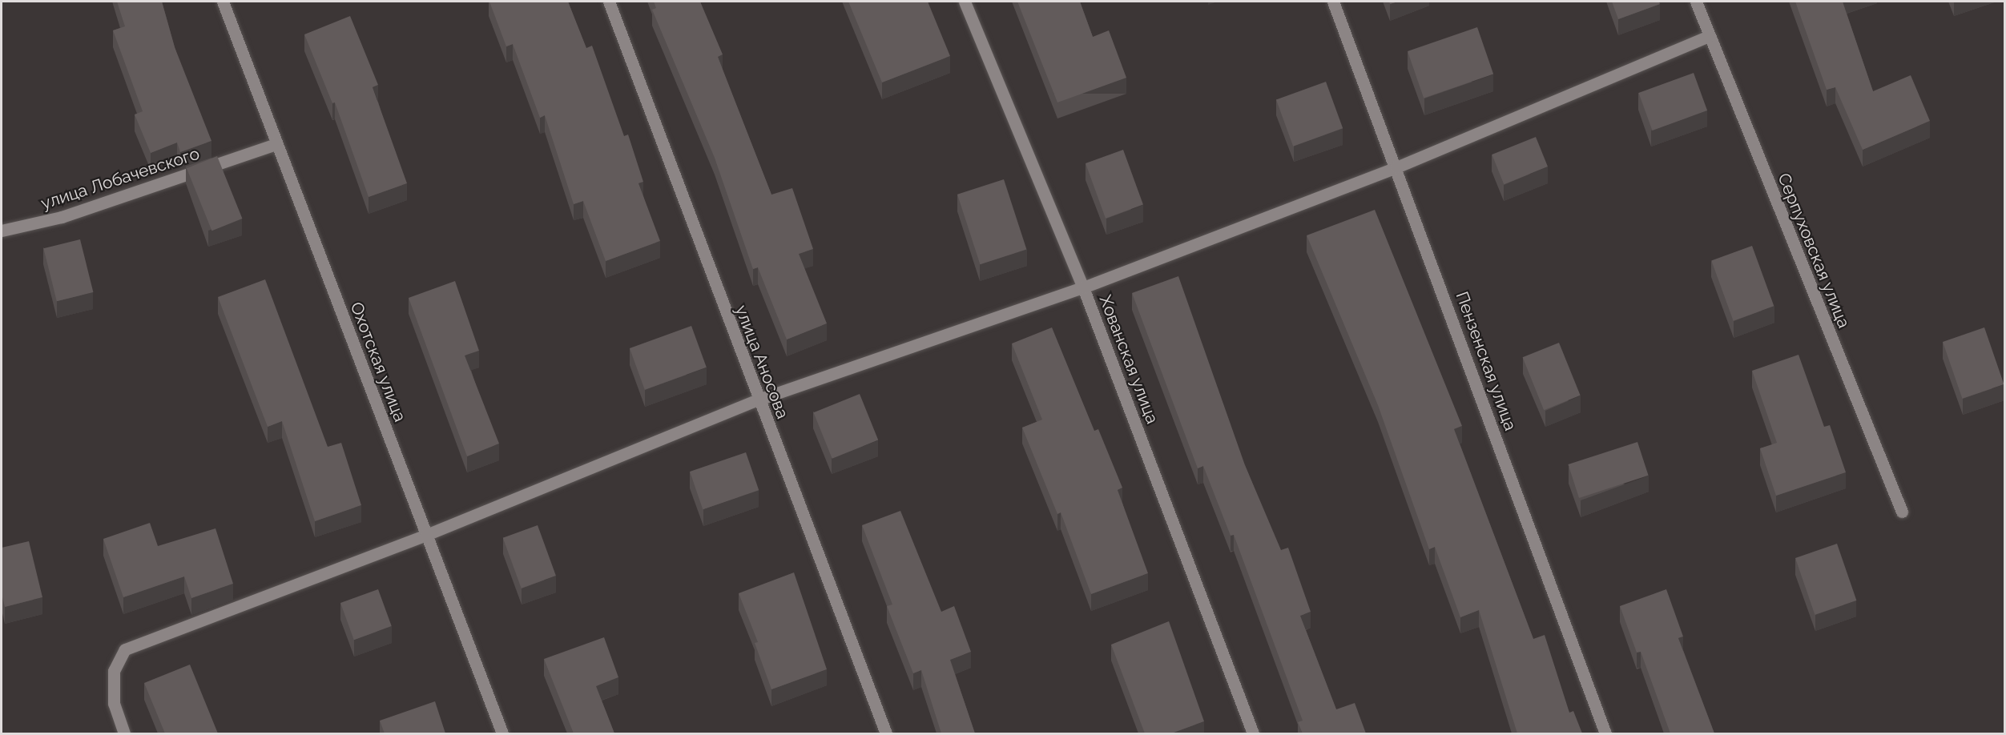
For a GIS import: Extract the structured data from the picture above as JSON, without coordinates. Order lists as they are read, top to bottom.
{
  "streets": {
    "street": [
      "улица Лобачевского",
      "Серпуховская улица",
      "Хованская улица",
      "Пензенская улица",
      "Охотская улица",
      "улица Аносова"
    ]
  },
  "crossings": [
    ["улица Лобачевского", "Охотская улица"]
  ]
}
